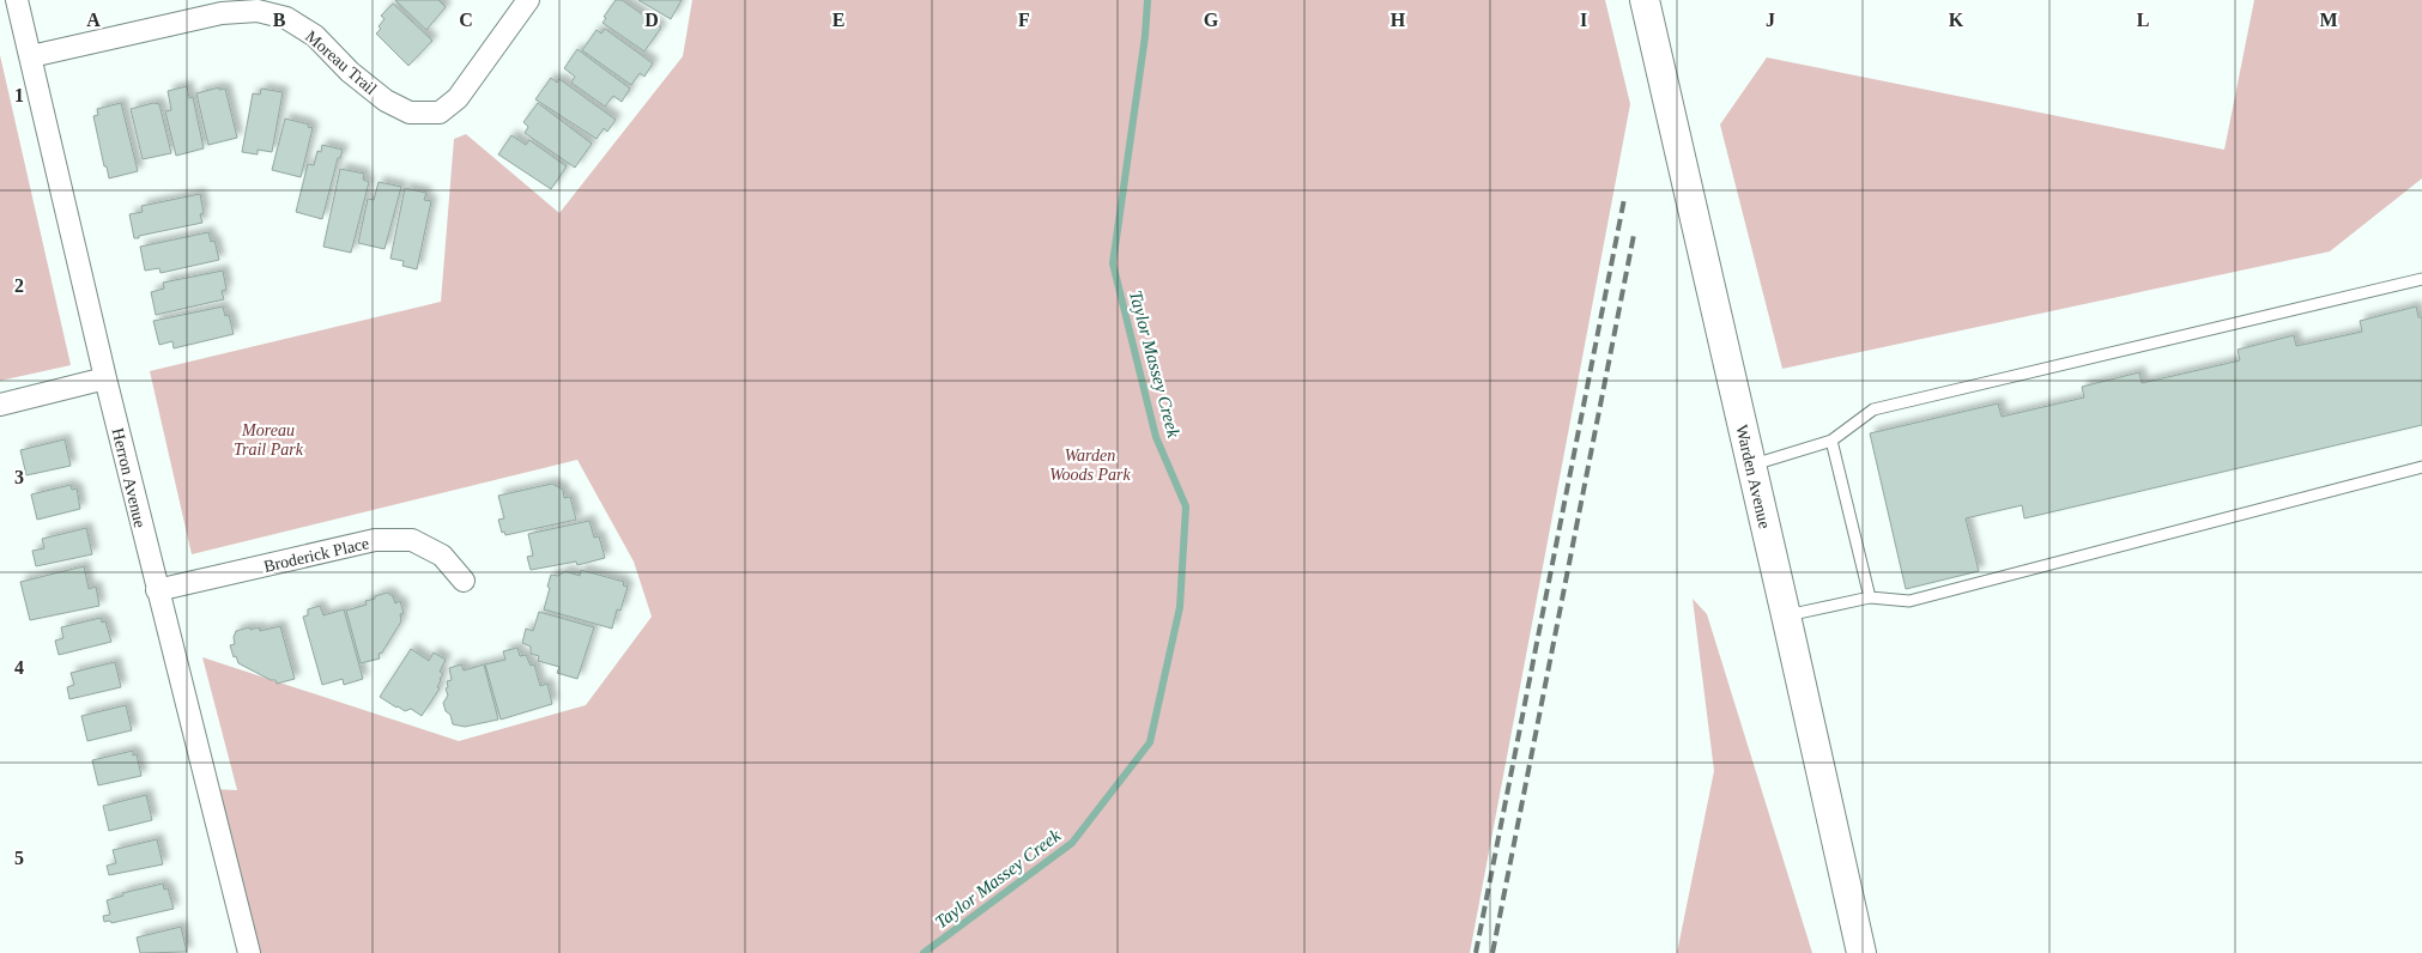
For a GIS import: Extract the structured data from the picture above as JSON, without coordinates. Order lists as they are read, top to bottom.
{
  "streets": {
    "main road": ["Warden Avenue"],
    "street": ["Moreau Trail", "Herron Avenue", "Broderick Place"]
  },
  "crossings": [
    ["Moreau Trail", "Herron Avenue"],
    ["Herron Avenue", "Broderick Place"]
  ],
  "water": ["Taylor Massey Creek"],
  "parks": ["Moreau Trail Park", "Warden Woods Park"],
  "grid": {
    "columns": [
      "A",
      "B",
      "C",
      "D",
      "E",
      "F",
      "G",
      "H",
      "I",
      "J",
      "K",
      "L",
      "M"
    ],
    "rows": [
      "1",
      "2",
      "3",
      "4",
      "5"
    ]
  }
}
